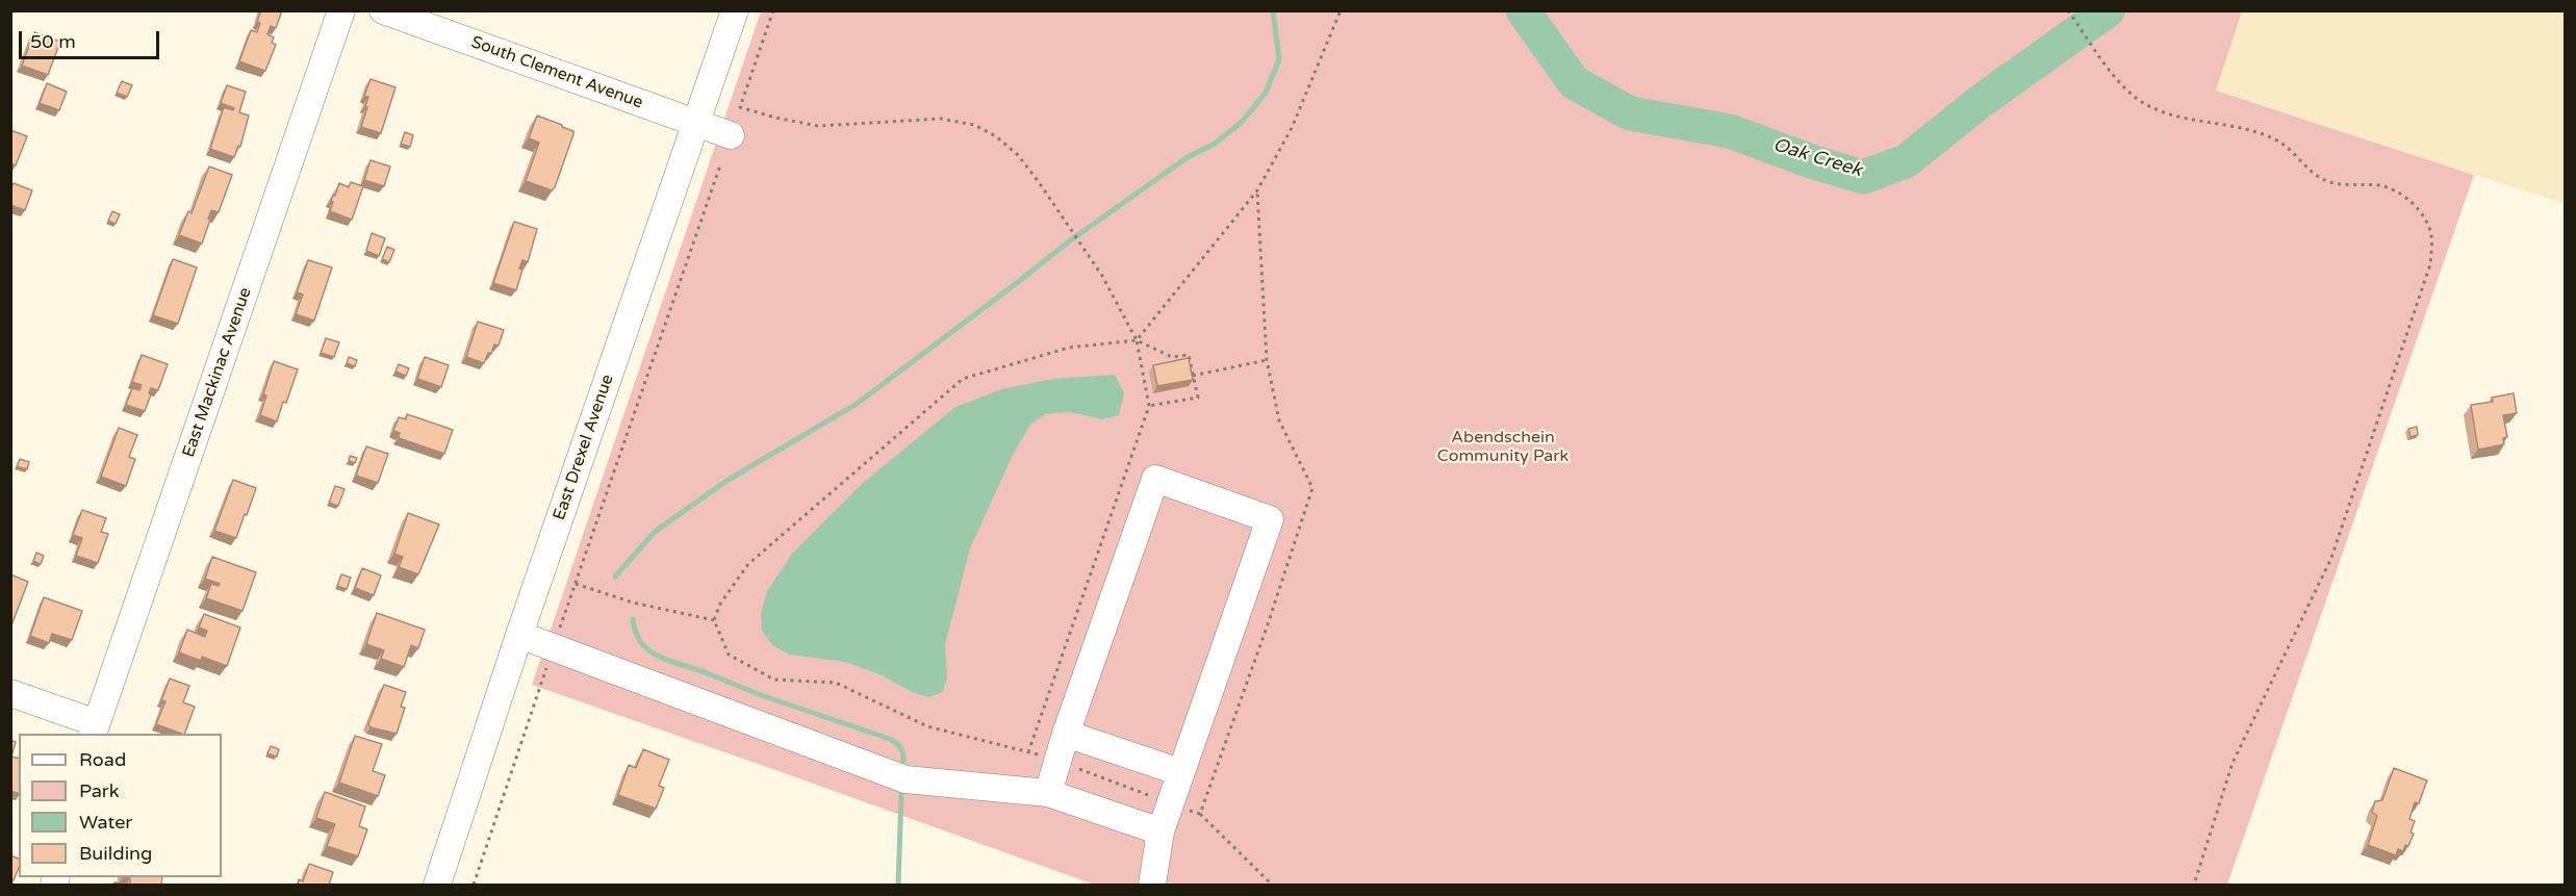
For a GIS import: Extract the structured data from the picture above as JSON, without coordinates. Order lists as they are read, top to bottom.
{
  "streets": {
    "street": ["South Clement Avenue", "East Mackinac Avenue", "East Drexel Avenue"]
  },
  "crossings": [
    ["South Clement Avenue", "East Drexel Avenue"]
  ],
  "water": ["Oak Creek"],
  "parks": ["Abendschein Community Park"],
  "legend": [
    "Road",
    "Park",
    "Water",
    "Building"
  ],
  "scale_bar": "50 m"
}
